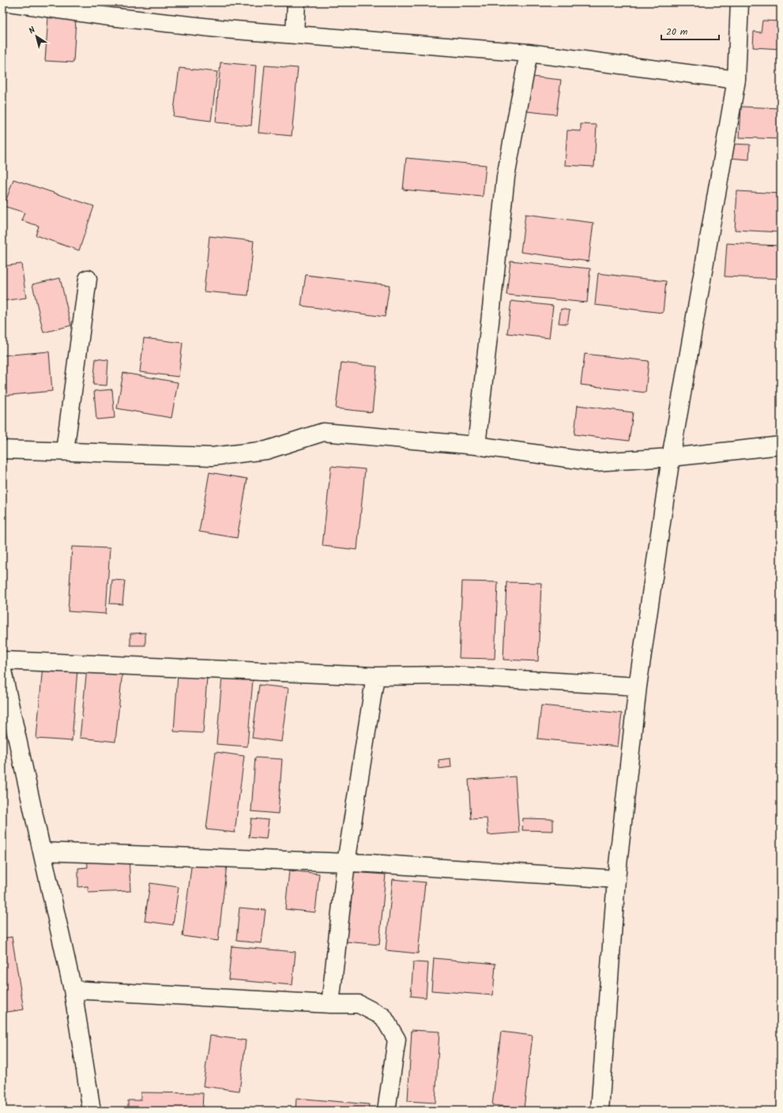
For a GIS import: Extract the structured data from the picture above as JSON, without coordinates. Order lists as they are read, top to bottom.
{
  "scale_bar": "20 m",
  "north": "top left"
}
